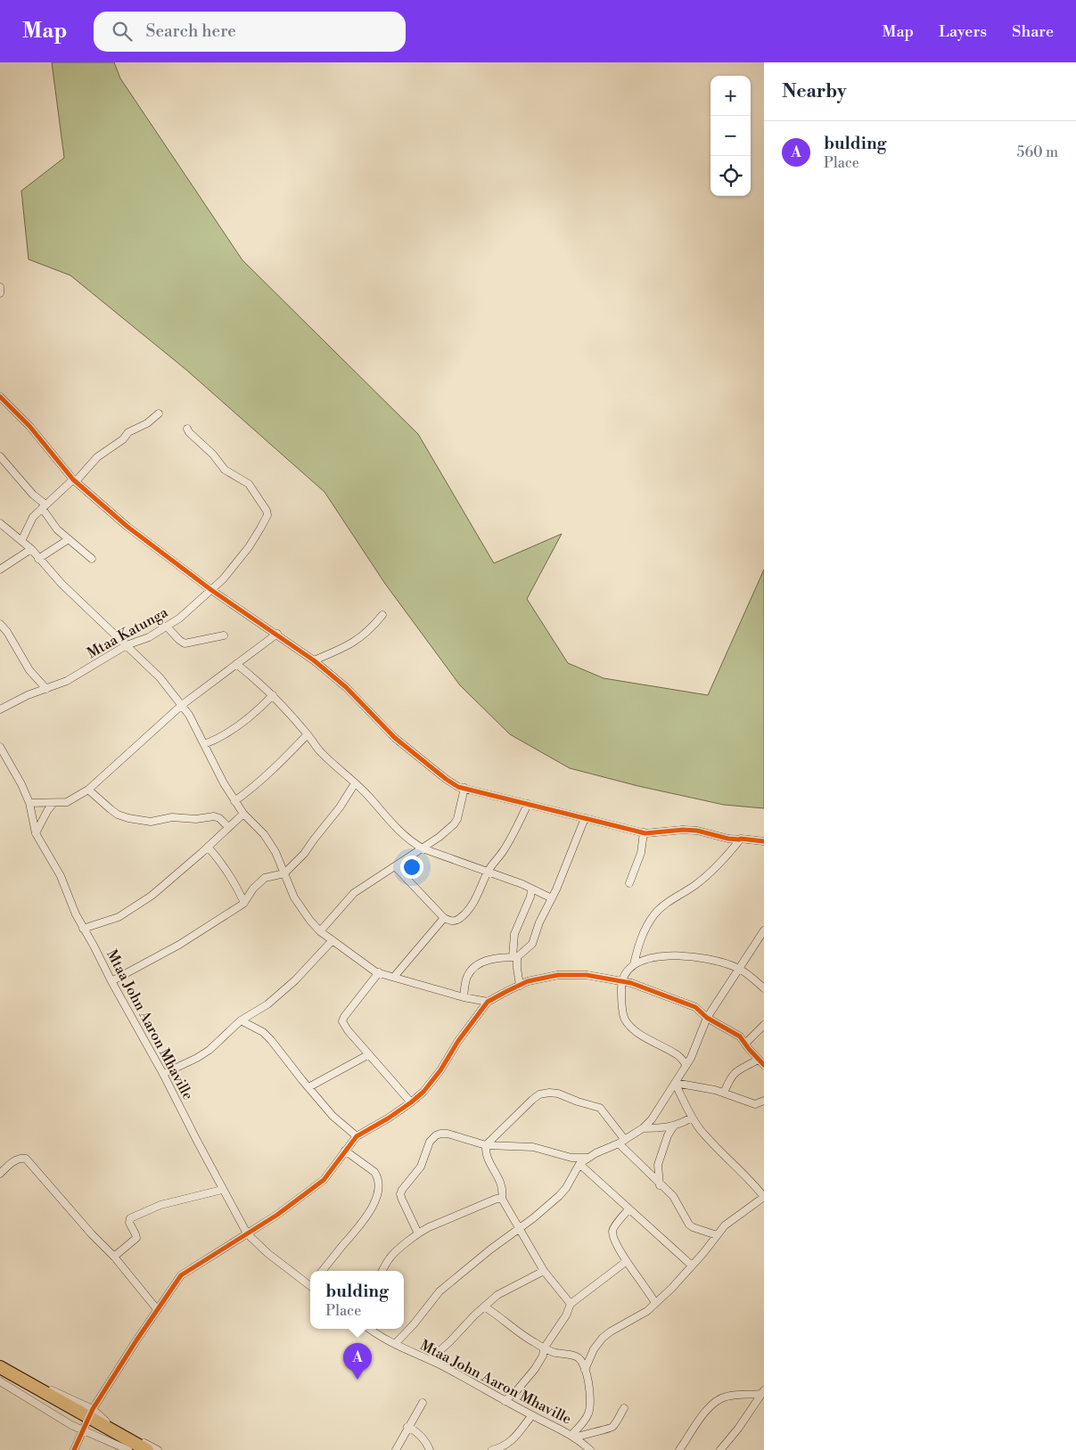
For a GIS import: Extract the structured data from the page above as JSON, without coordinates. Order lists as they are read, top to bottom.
{
  "streets": {
    "street": ["Mtaa Katunga", "Mtaa John Aaron Mhaville"]
  },
  "page": {
    "header": "Map",
    "search": "Search here",
    "nav": ["Map", "Layers", "Share"],
    "heading": "Nearby",
    "map_buttons": ["+", "−"],
    "list": [
      {
        "mark": "A",
        "name": "bulding",
        "note": "Place",
        "value": "560 m"
      }
    ],
    "popup": ["bulding", "Place"],
    "pins": "A"
  }
}
